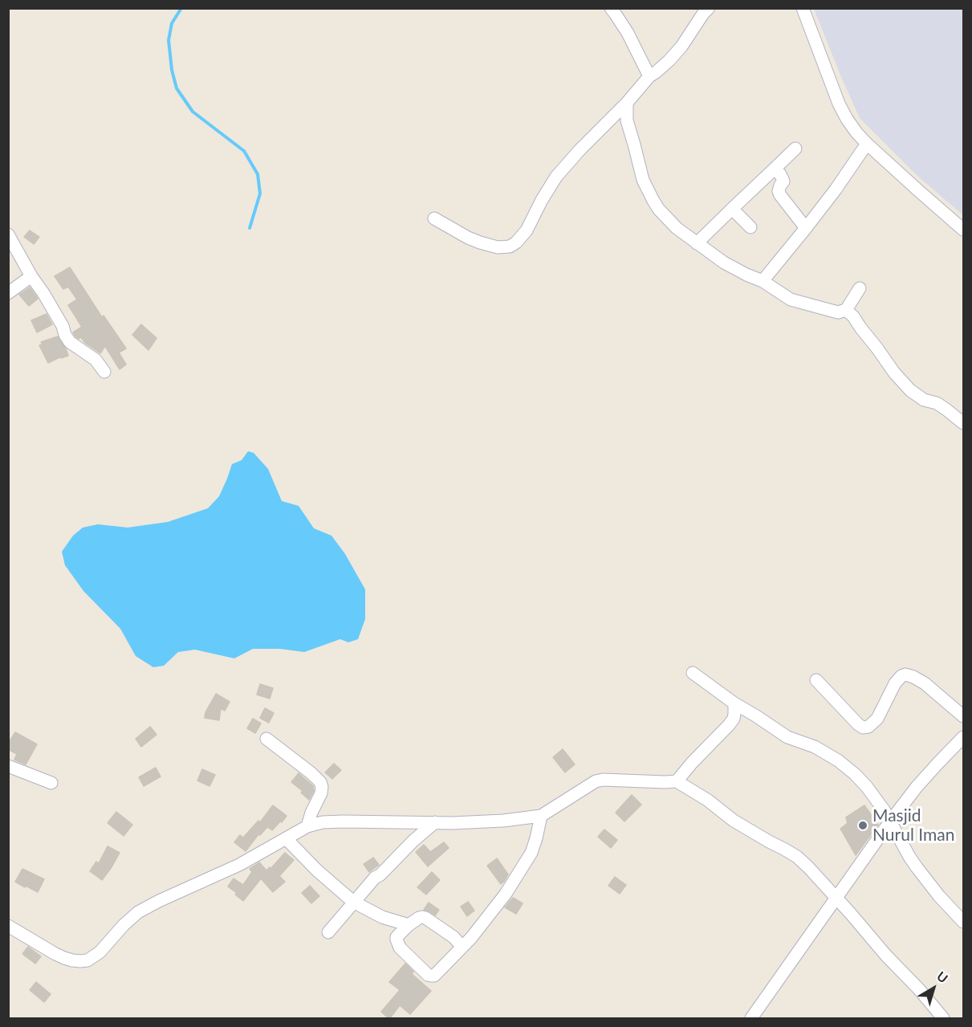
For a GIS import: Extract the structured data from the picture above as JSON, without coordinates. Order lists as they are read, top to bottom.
{
  "places": ["Masjid Nurul Iman"],
  "north": "top right"
}
